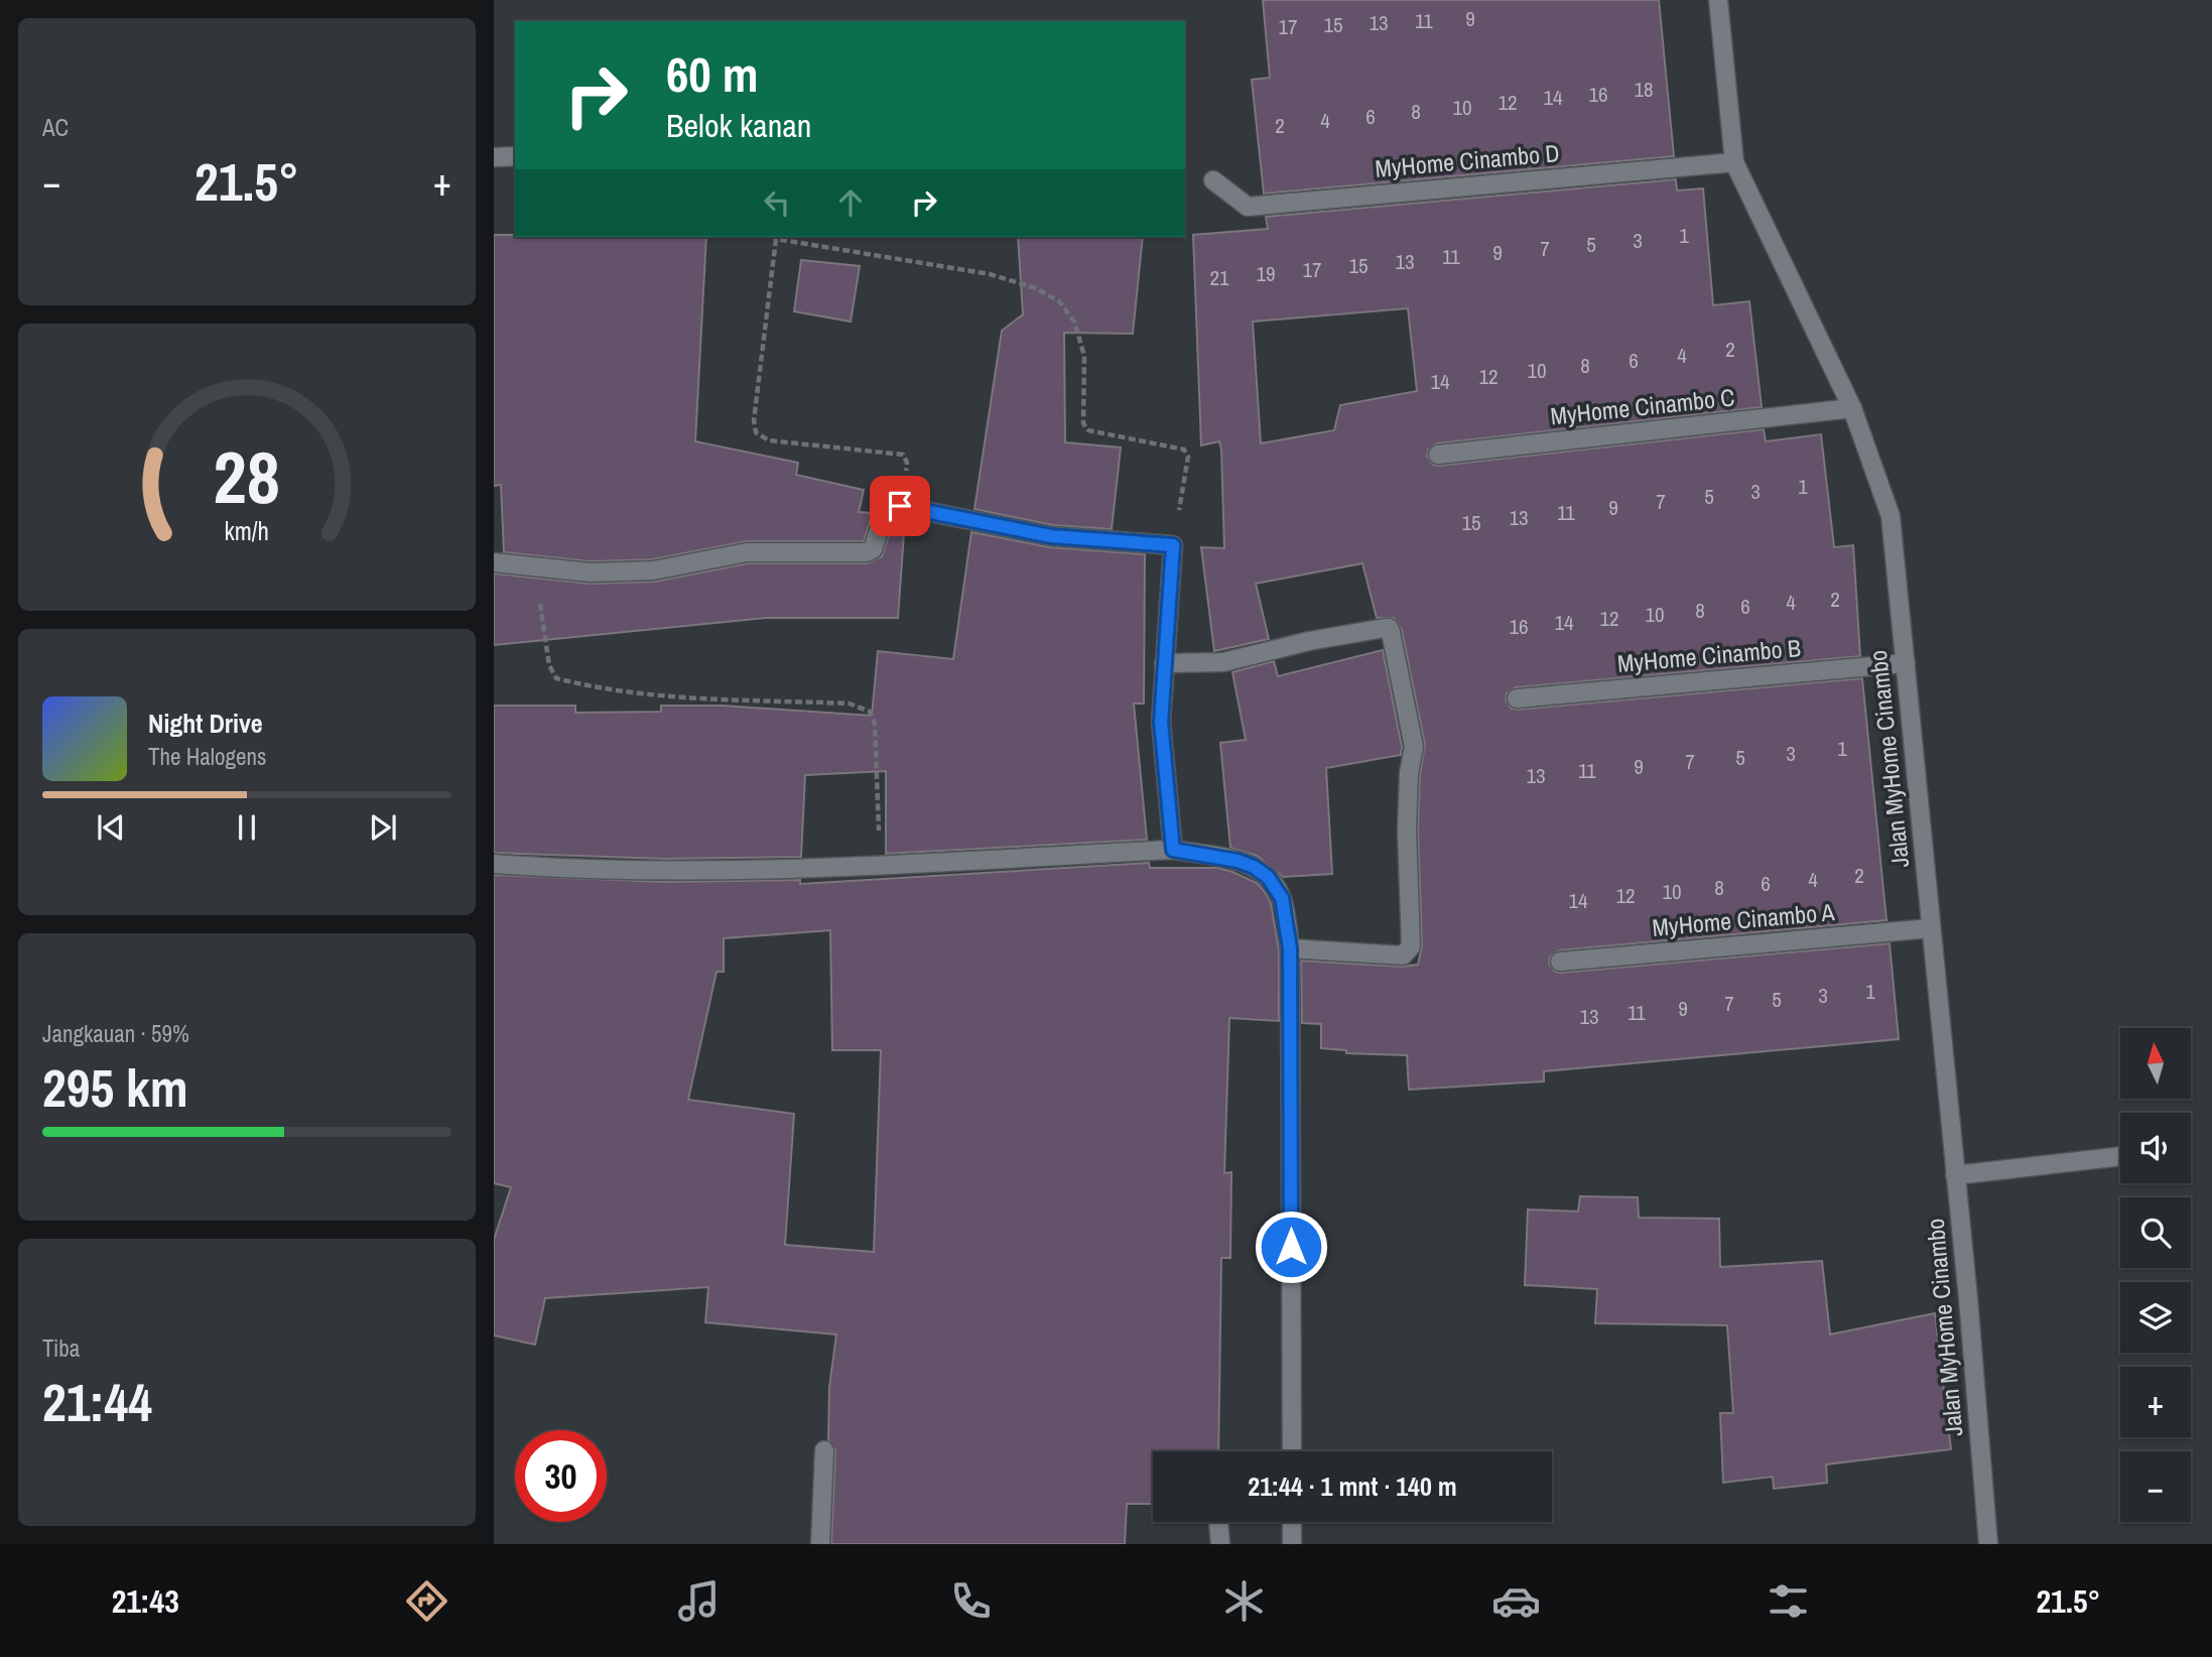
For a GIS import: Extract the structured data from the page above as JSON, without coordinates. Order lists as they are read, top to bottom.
{
  "streets": {
    "street": [
      "MyHome Cinambo D",
      "MyHome Cinambo C",
      "MyHome Cinambo B",
      "Jalan MyHome Cinambo",
      "MyHome Cinambo A"
    ]
  },
  "crossings": [
    ["MyHome Cinambo D", "Jalan MyHome Cinambo"],
    ["MyHome Cinambo C", "Jalan MyHome Cinambo"],
    ["MyHome Cinambo B", "Jalan MyHome Cinambo"],
    ["Jalan MyHome Cinambo", "MyHome Cinambo A"]
  ],
  "house_numbers": [
    "9",
    "11",
    "13",
    "15",
    "17",
    "18",
    "16",
    "14",
    "12",
    "10",
    "8",
    "6",
    "4",
    "2",
    "1",
    "3",
    "5",
    "7",
    "9",
    "11",
    "13",
    "15",
    "17",
    "19",
    "21",
    "2",
    "4",
    "6",
    "8",
    "10",
    "12",
    "14",
    "1",
    "3",
    "5",
    "7",
    "9",
    "11",
    "13",
    "15",
    "2",
    "4",
    "6",
    "8",
    "10",
    "12",
    "14",
    "16",
    "1",
    "3",
    "5",
    "7",
    "9",
    "11",
    "13",
    "2",
    "4",
    "6",
    "8",
    "10",
    "12",
    "14",
    "1",
    "3",
    "5",
    "7",
    "9",
    "11",
    "13"
  ],
  "north": "top",
  "page": {
    "tile": [
      "AC",
      ["Jangkauan · 59%", "295 km"],
      ["Tiba", "21:44"]
    ],
    "turn": ["60 m", "Belok kanan"],
    "heat": ["−", "21.5°", "+"],
    "song": ["Night Drive", "The Halogens"],
    "map_buttons": ["+", "−"],
    "limit": "30",
    "trip": "21:44 · 1 mnt · 140 m",
    "tabs": ["21:43", "21.5°"],
    "gauge": ["28", "km/h"]
  }
}
